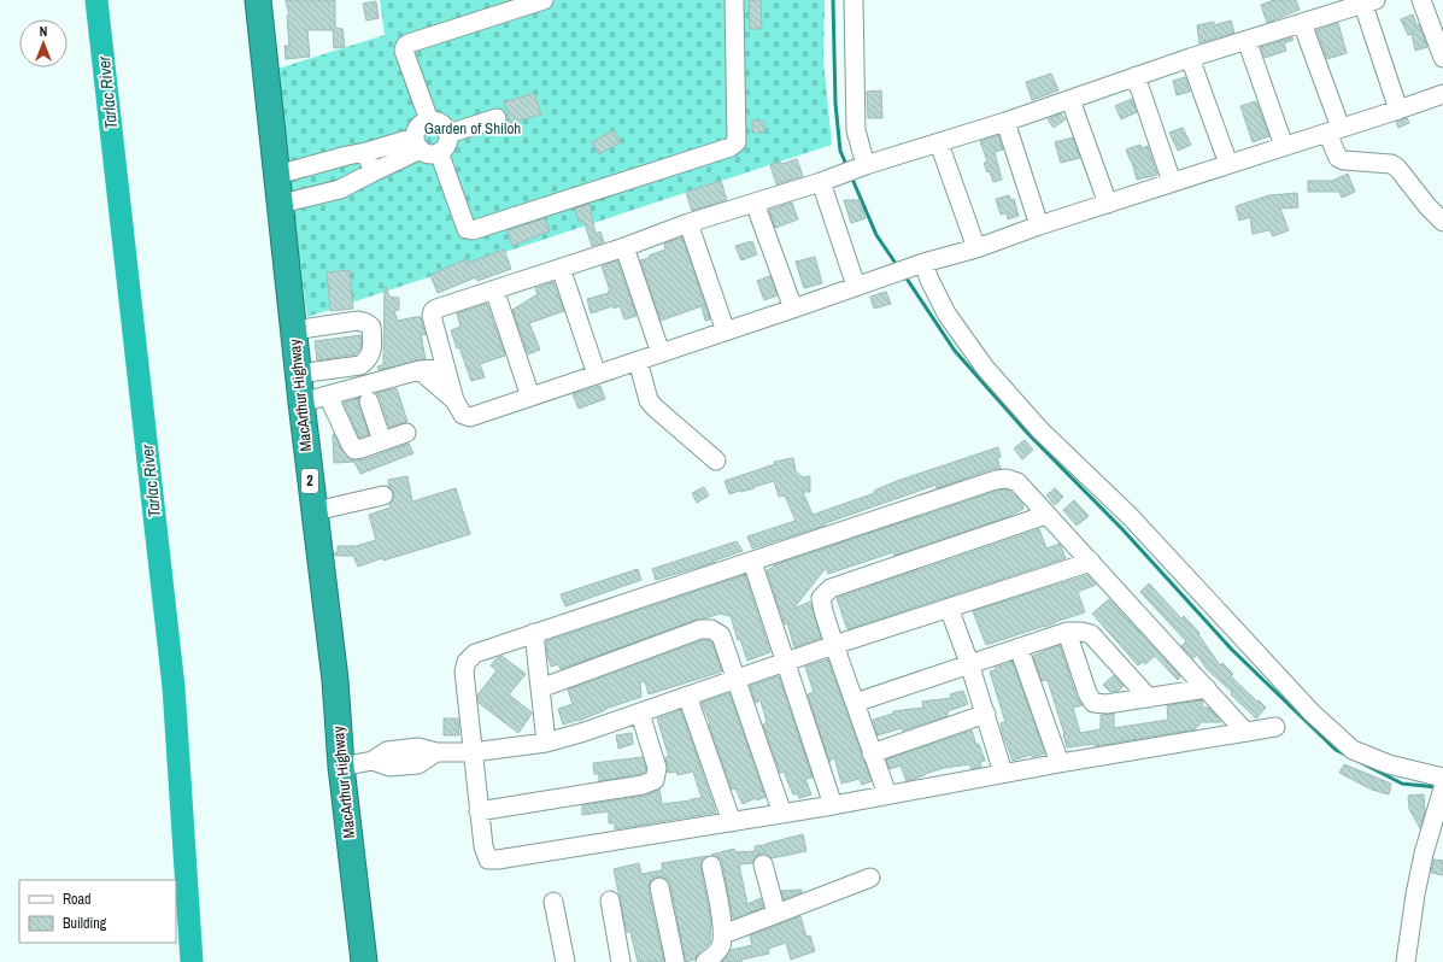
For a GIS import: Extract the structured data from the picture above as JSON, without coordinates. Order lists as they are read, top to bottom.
{
  "streets": {
    "highway": ["MacArthur Highway", "2"]
  },
  "water": ["Tarlac River"],
  "parks": ["Garden of Shiloh"],
  "legend": ["Road", "Building"],
  "north": "top"
}
